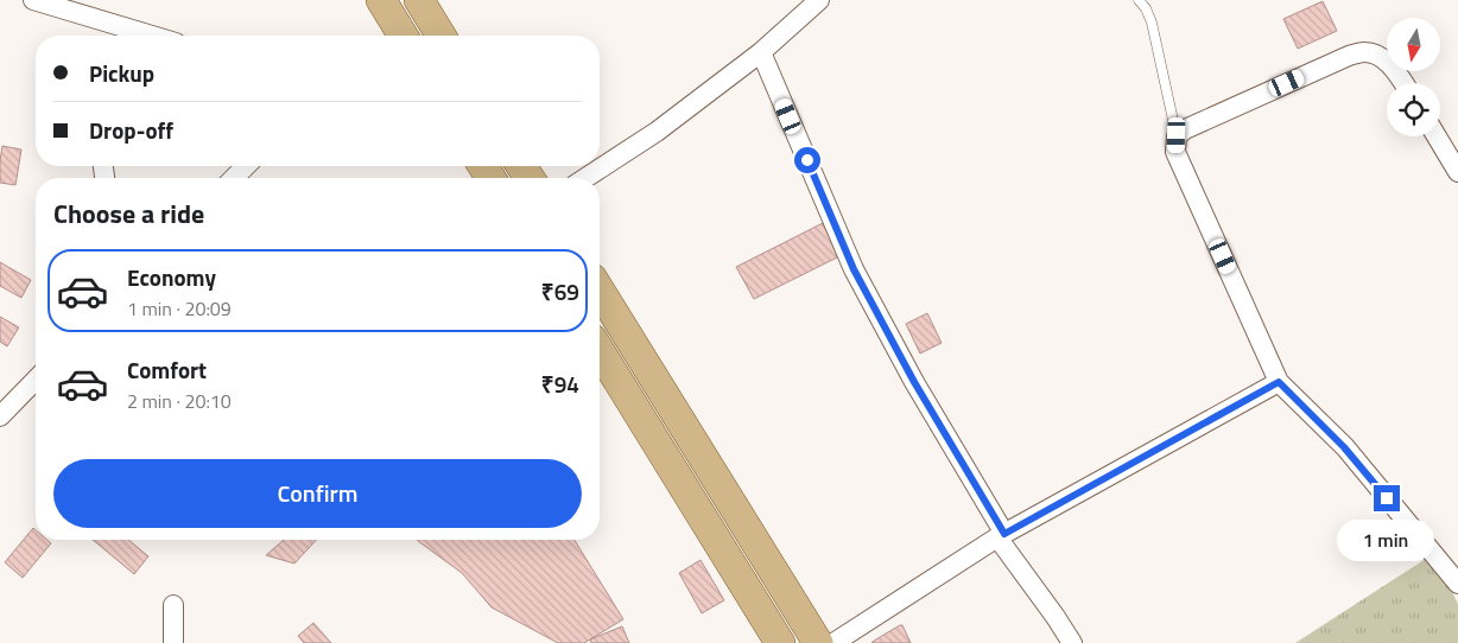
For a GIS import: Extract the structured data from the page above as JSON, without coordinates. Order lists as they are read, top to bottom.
{
  "north": "bottom",
  "page": {
    "banner": ["Pickup", "Drop-off"],
    "heading": "Choose a ride",
    "list": [
      {
        "name": "Economy",
        "note": "1 min · 20:09",
        "value": "₹69"
      },
      {
        "name": "Comfort",
        "note": "2 min · 20:10",
        "value": "₹94"
      }
    ],
    "buttons": "Confirm",
    "bubble": "1 min"
  }
}
